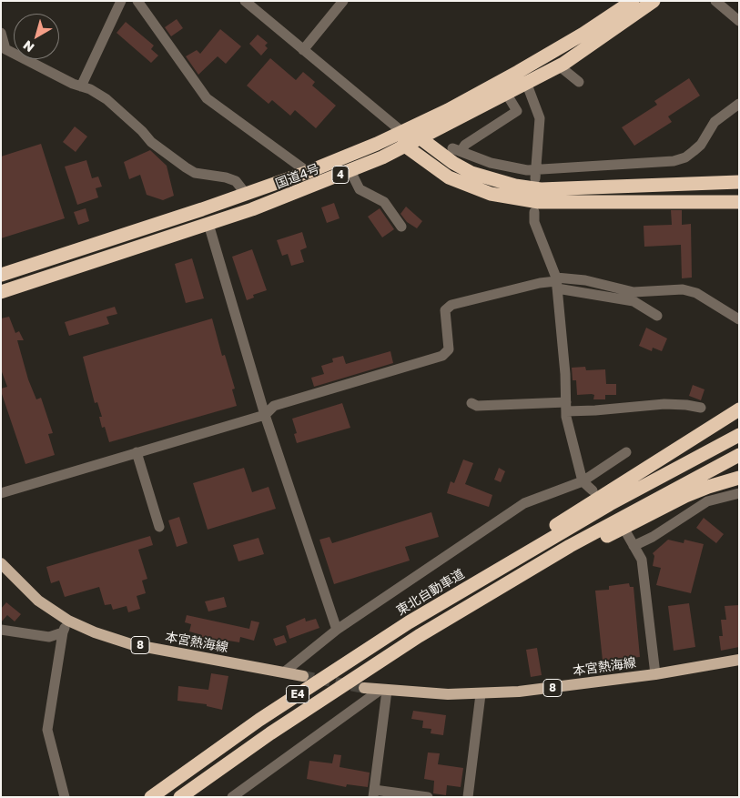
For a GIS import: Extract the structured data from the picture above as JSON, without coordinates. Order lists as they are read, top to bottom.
{
  "streets": {
    "highway": [
      "4",
      "国道4号",
      "東北自動車道",
      "E4"
    ],
    "main road": ["本宮熱海線", "8"]
  },
  "north": "bottom left"
}
